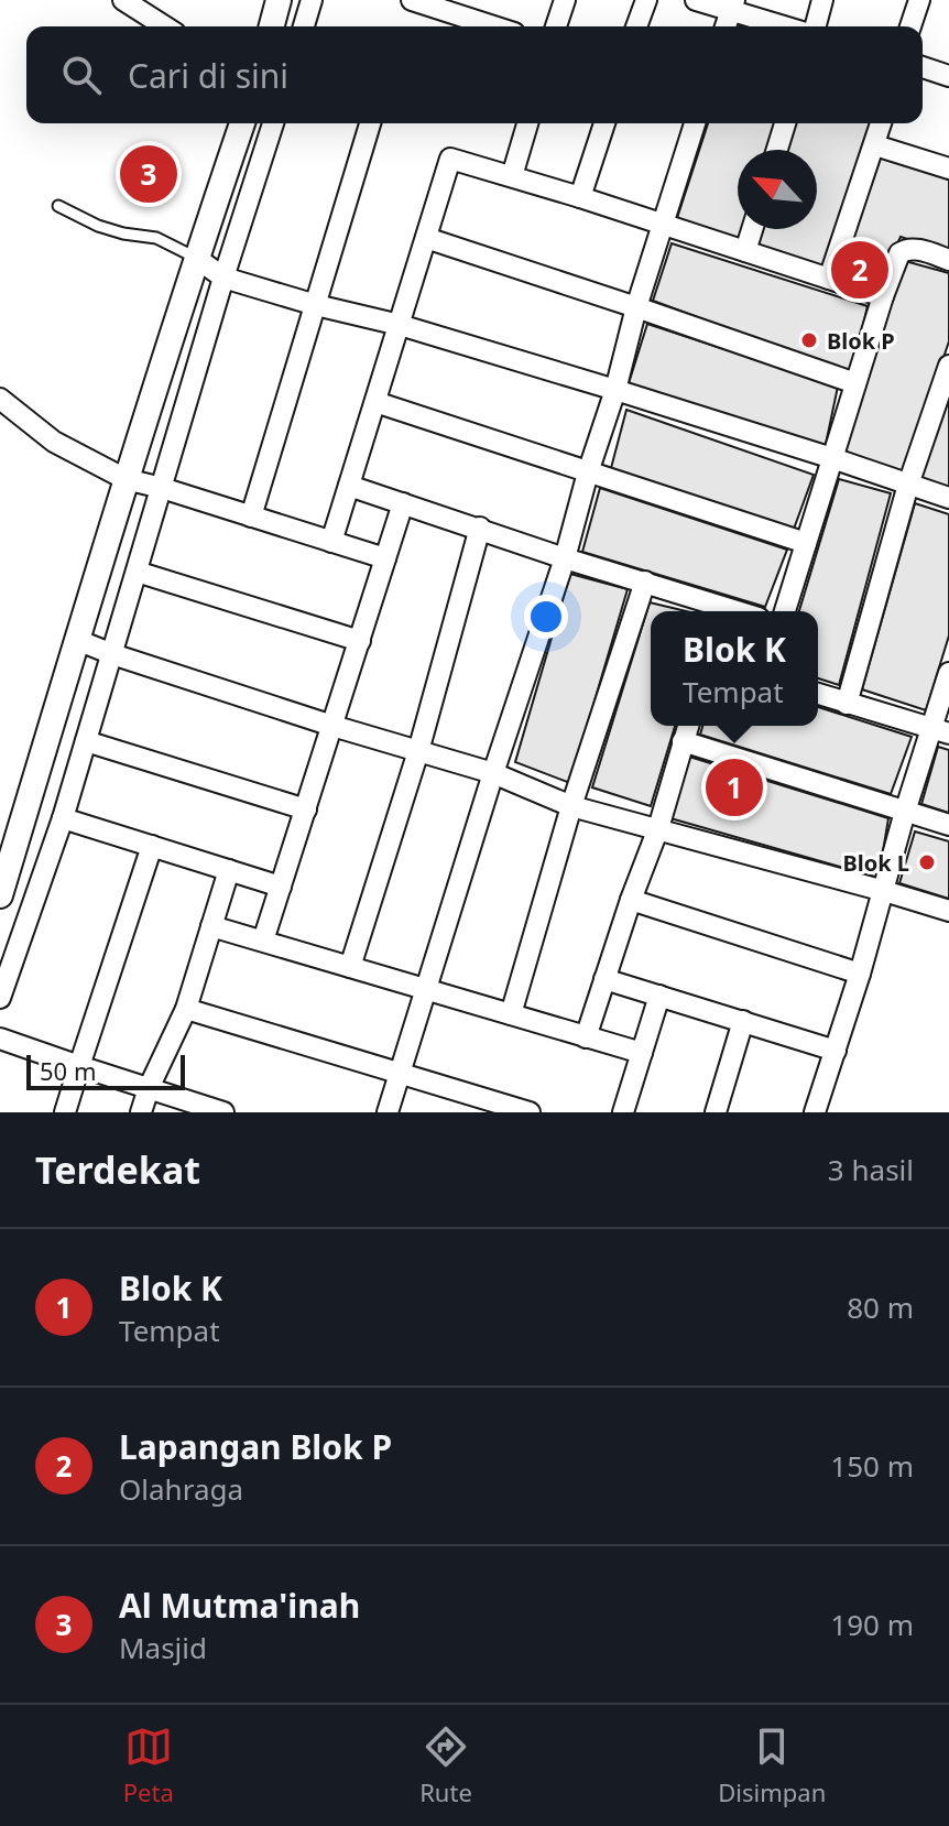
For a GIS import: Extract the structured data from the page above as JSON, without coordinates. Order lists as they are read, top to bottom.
{
  "places": ["Blok P", "Blok L"],
  "scale_bar": "50 m",
  "north": "top left",
  "page": {
    "search": "Cari di sini",
    "pins": ["3", "2", "1"],
    "popup": ["Blok K", "Tempat"],
    "scale": "50 m",
    "heading": ["Terdekat", "3 hasil"],
    "list": [
      {
        "mark": "1",
        "name": "Blok K",
        "note": "Tempat",
        "value": "80 m"
      },
      {
        "mark": "2",
        "name": "Lapangan Blok P",
        "note": "Olahraga",
        "value": "150 m"
      },
      {
        "mark": "3",
        "name": "Al Mutma'inah",
        "note": "Masjid",
        "value": "190 m"
      }
    ],
    "nav": ["Peta", "Rute", "Disimpan"]
  }
}
